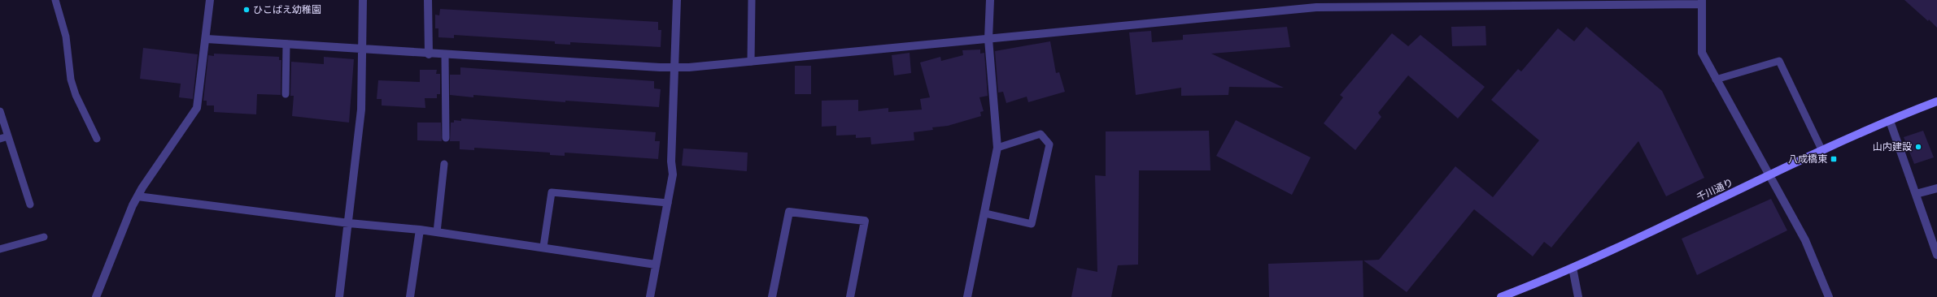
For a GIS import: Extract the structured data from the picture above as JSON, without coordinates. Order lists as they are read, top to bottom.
{
  "streets": {
    "main road": ["千川通り"]
  },
  "places": {
    "other": ["ひこばえ幼稚園", "山内建設"],
    "transit": ["八成橋東"]
  }
}
